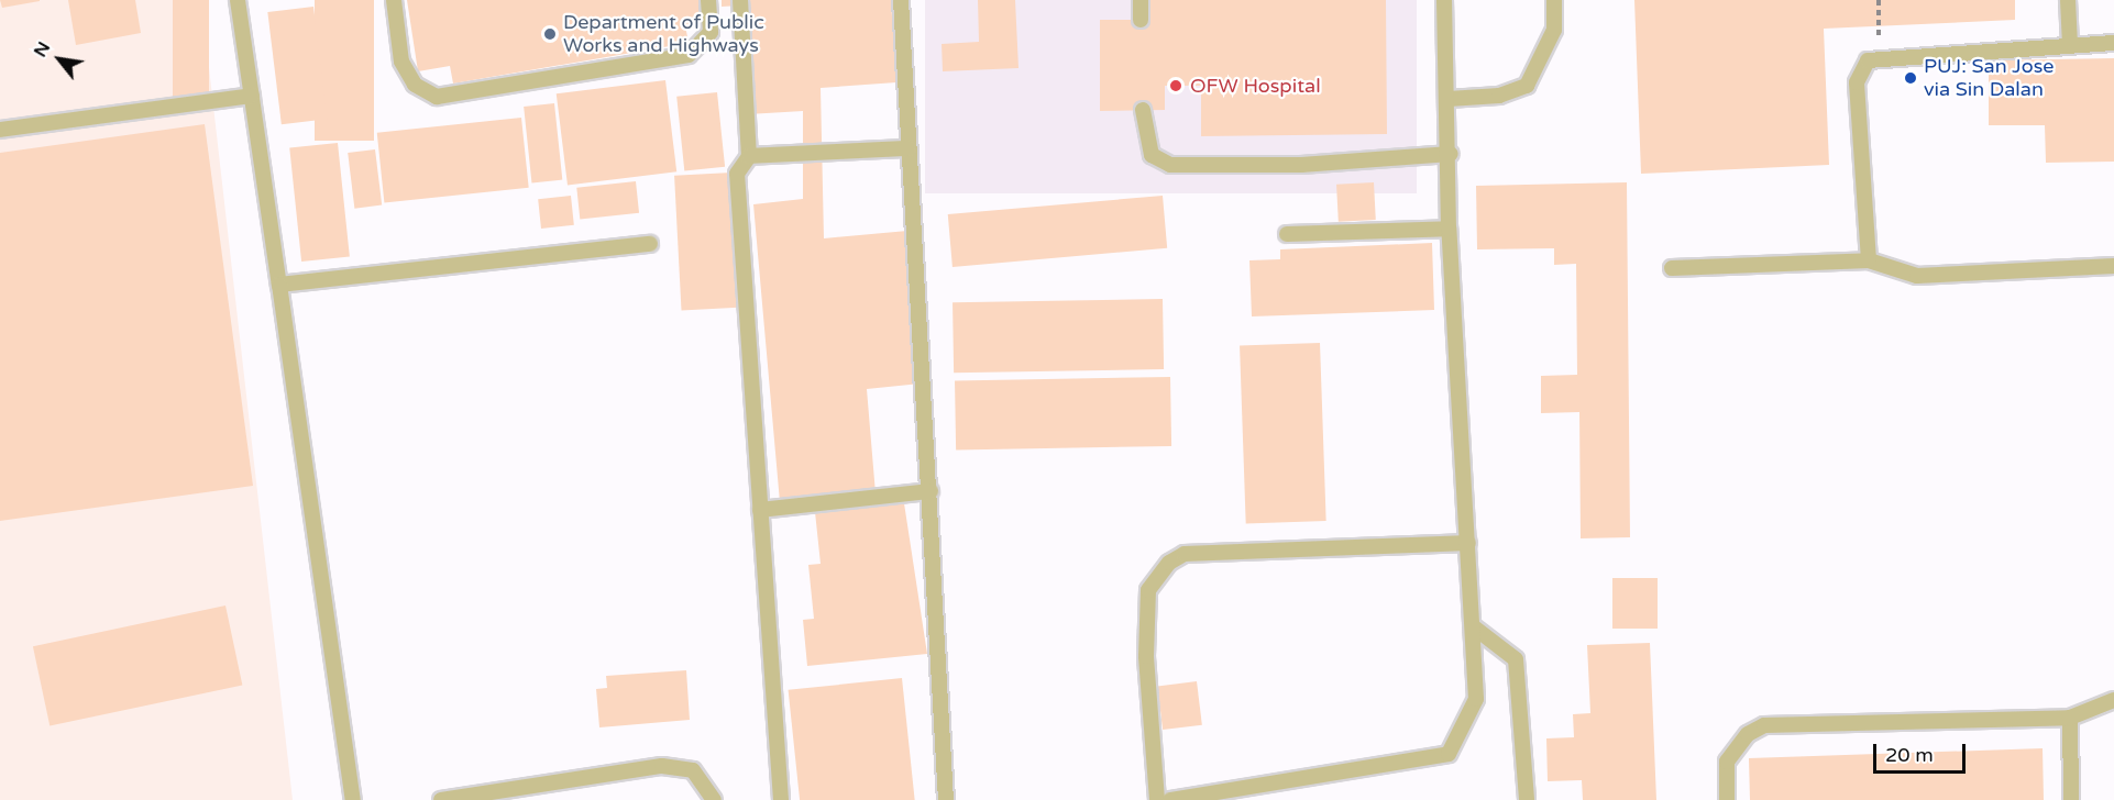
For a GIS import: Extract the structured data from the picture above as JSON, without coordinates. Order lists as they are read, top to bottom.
{
  "places": ["Department of Public Works and Highways", "PUJ: San Jose via Sin Dalan", "OFW Hospital"],
  "scale_bar": "20 m",
  "north": "top left"
}
